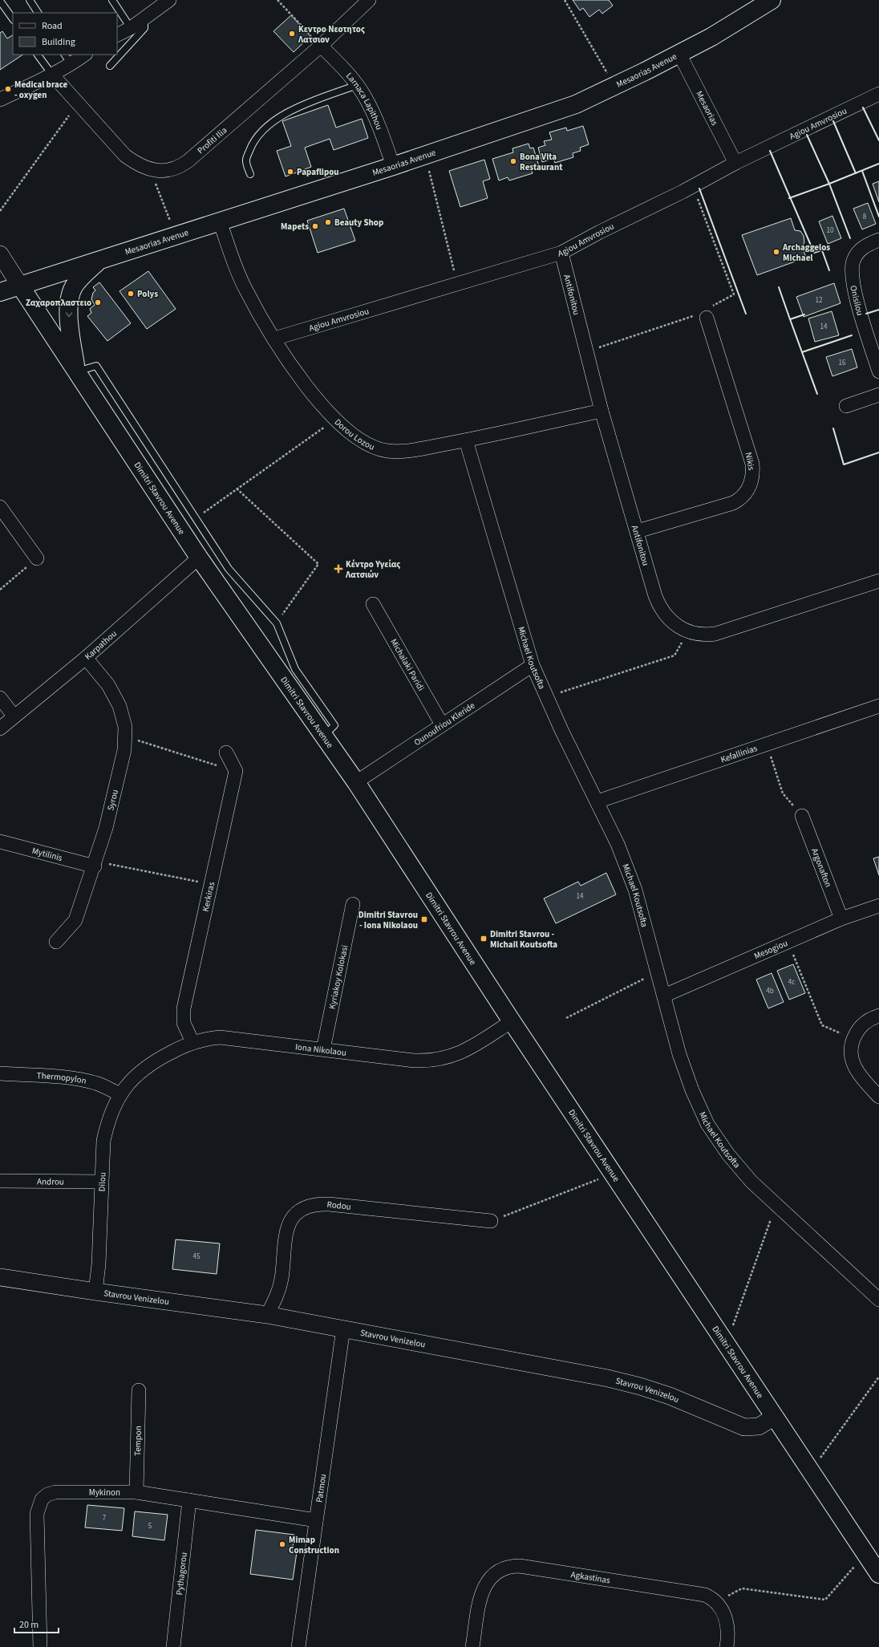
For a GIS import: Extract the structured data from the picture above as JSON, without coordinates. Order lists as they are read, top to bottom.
{
  "streets": {
    "main road": ["Mesaorias Avenue", "Dimitri Stavrou Avenue"],
    "street": [
      "Larnaca Lapithou",
      "Mesaorias",
      "Agiou Amvrosiou",
      "Profiti Ilia",
      "Antifonitou",
      "Onisilou",
      "Dorou Lozou",
      "Nikis",
      "Karpathou",
      "Michael Koutsofta",
      "Michalaki Paridi",
      "Ounoufriou Kleride",
      "Kefallinias",
      "Syrou",
      "Mytilinis",
      "Argonafton",
      "Kerkiras",
      "Mesogiou",
      "Kyriakoy Kolokasi",
      "Iona Nikolaou",
      "Thermopylon",
      "Androu",
      "Dilou",
      "Rodou",
      "Stavrou Venizelou",
      "Tempon",
      "Patmou",
      "Mykinon",
      "Pythagorou",
      "Agkastinas"
    ]
  },
  "crossings": [
    ["Mesaorias Avenue", "Larnaca Lapithou"],
    ["Mesaorias Avenue", "Mesaorias"],
    ["Mesaorias Avenue", "Dorou Lozou"],
    ["Mesaorias Avenue", "Dimitri Stavrou Avenue"],
    ["Larnaca Lapithou", "Profiti Ilia"],
    ["Mesaorias", "Agiou Amvrosiou"],
    ["Agiou Amvrosiou", "Antifonitou"],
    ["Agiou Amvrosiou", "Dorou Lozou"],
    ["Antifonitou", "Dorou Lozou"],
    ["Antifonitou", "Nikis"],
    ["Dorou Lozou", "Michael Koutsofta"],
    ["Dimitri Stavrou Avenue", "Karpathou"],
    ["Dimitri Stavrou Avenue", "Ounoufriou Kleride"],
    ["Dimitri Stavrou Avenue", "Iona Nikolaou"],
    ["Dimitri Stavrou Avenue", "Stavrou Venizelou"],
    ["Karpathou", "Syrou"],
    ["Michael Koutsofta", "Ounoufriou Kleride"],
    ["Michael Koutsofta", "Kefallinias"],
    ["Michael Koutsofta", "Mesogiou"],
    ["Michalaki Paridi", "Ounoufriou Kleride"],
    ["Syrou", "Mytilinis"],
    ["Argonafton", "Mesogiou"],
    ["Kerkiras", "Iona Nikolaou"],
    ["Kyriakoy Kolokasi", "Iona Nikolaou"],
    ["Iona Nikolaou", "Dilou"],
    ["Thermopylon", "Dilou"],
    ["Androu", "Dilou"],
    ["Dilou", "Stavrou Venizelou"],
    ["Rodou", "Stavrou Venizelou"],
    ["Stavrou Venizelou", "Patmou"],
    ["Tempon", "Mykinon"],
    ["Patmou", "Mykinon"],
    ["Mykinon", "Pythagorou"]
  ],
  "places": {
    "other": [
      "Κεντρο Νεοτητος Λατσιον",
      "Medical brace - oxygen",
      "Bona Vita Restaurant",
      "Papaflipou",
      "Beauty Shop",
      "Mapets",
      "Archaggelos Michael",
      "Polys",
      "Ζαχαροπλαστειο",
      "Mimap Construction"
    ],
    "health": ["Κέντρο Υγείας Λατσιών"],
    "transit": ["Dimitri Stavrou - Iona Nikolaou", "Dimitri Stavrou - Michail Koutsofta"]
  },
  "house_numbers": [
    "8",
    "10",
    "12",
    "14",
    "16",
    "14",
    "4c",
    "4b",
    "45",
    "7",
    "5"
  ],
  "legend": ["Road", "Building"],
  "scale_bar": "20 m"
}
